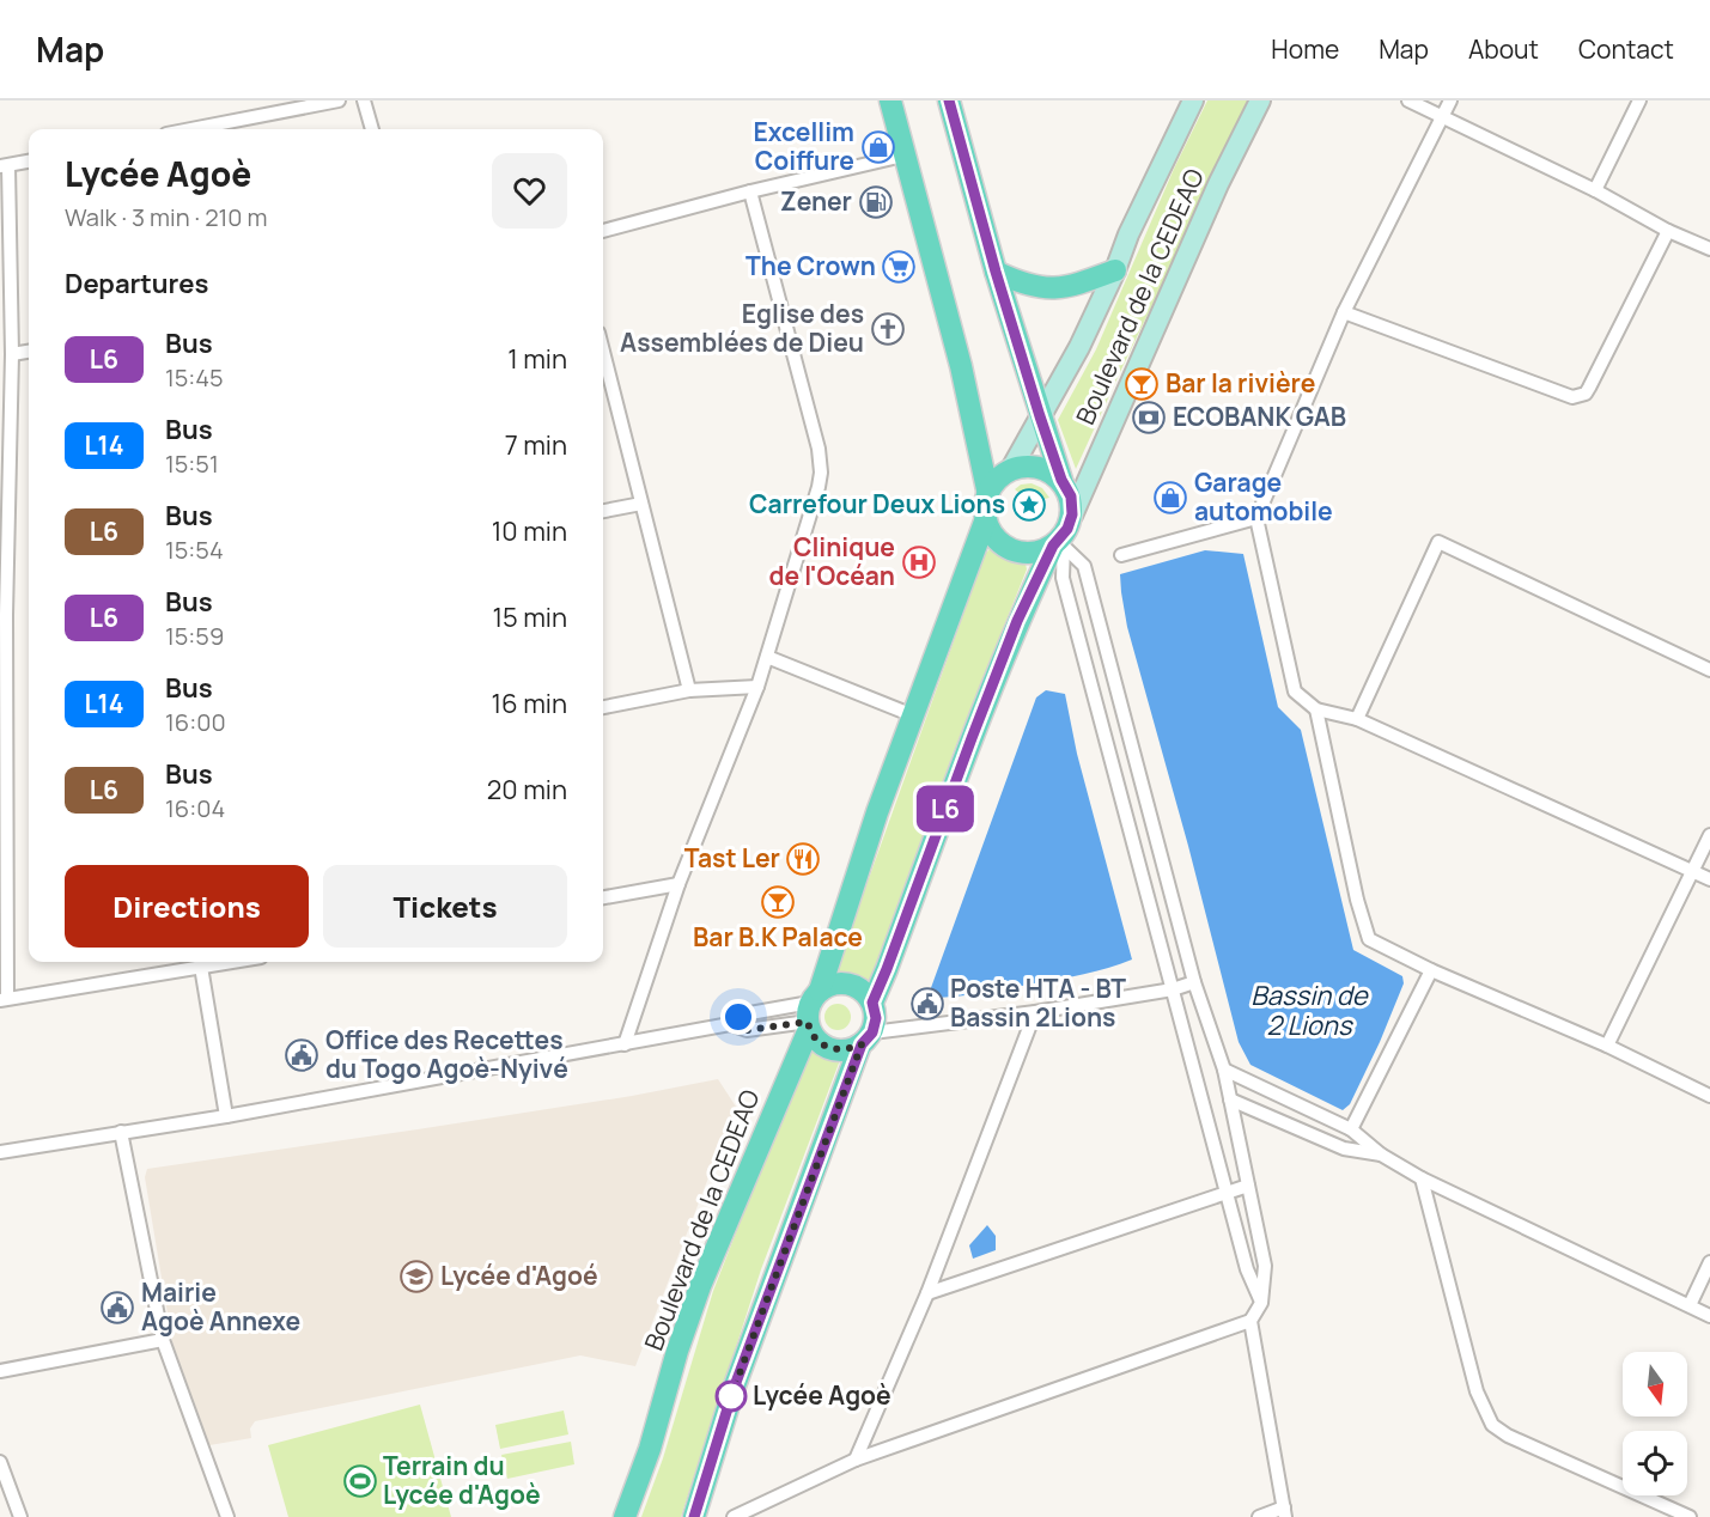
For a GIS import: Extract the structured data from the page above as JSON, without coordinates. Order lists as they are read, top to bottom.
{
  "streets": {
    "main road": ["Boulevard de la CEDEAO"]
  },
  "water": ["Bassin de 2 Lions"],
  "places": {
    "shop": ["Excellim Coiffure", "Garage automobile"],
    "fuel station": ["Zener"],
    "supermarket": ["The Crown"],
    "church": ["Eglise des Assemblées de Dieu"],
    "bar": ["Bar la rivière", "Bar B.K Palace"],
    "bank": ["ECOBANK GAB"],
    "place": ["Carrefour Deux Lions"],
    "hospital": ["Clinique de l'Océan"],
    "restaurant": ["Tast Ler"],
    "public building": ["Poste HTA - BT Bassin 2Lions", "Office des Recettes du Togo Agoè-Nyivé", "Mairie Agoè Annexe"],
    "school or university": ["Lycée d'Agoé"],
    "other": ["Lycée Agoè"],
    "sports": ["Terrain du Lycée d'Agoè"]
  },
  "lines": ["bus line L6"],
  "north": "bottom",
  "page": {
    "header": "Map",
    "nav": [
      "Home",
      "Map",
      "About",
      "Contact"
    ],
    "on_map": "L6",
    "heading": [
      ["Lycée Agoè", "Walk · 3 min · 210 m"],
      "Departures"
    ],
    "list": [
      {
        "mark": "L6",
        "name": "Bus",
        "note": "15:45",
        "value": "1 min"
      },
      {
        "mark": "L14",
        "name": "Bus",
        "note": "15:51",
        "value": "7 min"
      },
      {
        "mark": "L6",
        "name": "Bus",
        "note": "15:54",
        "value": "10 min"
      },
      {
        "mark": "L6",
        "name": "Bus",
        "note": "15:59",
        "value": "15 min"
      },
      {
        "mark": "L14",
        "name": "Bus",
        "note": "16:00",
        "value": "16 min"
      },
      {
        "mark": "L6",
        "name": "Bus",
        "note": "16:04",
        "value": "20 min"
      }
    ],
    "buttons": ["Directions", "Tickets"]
  }
}
